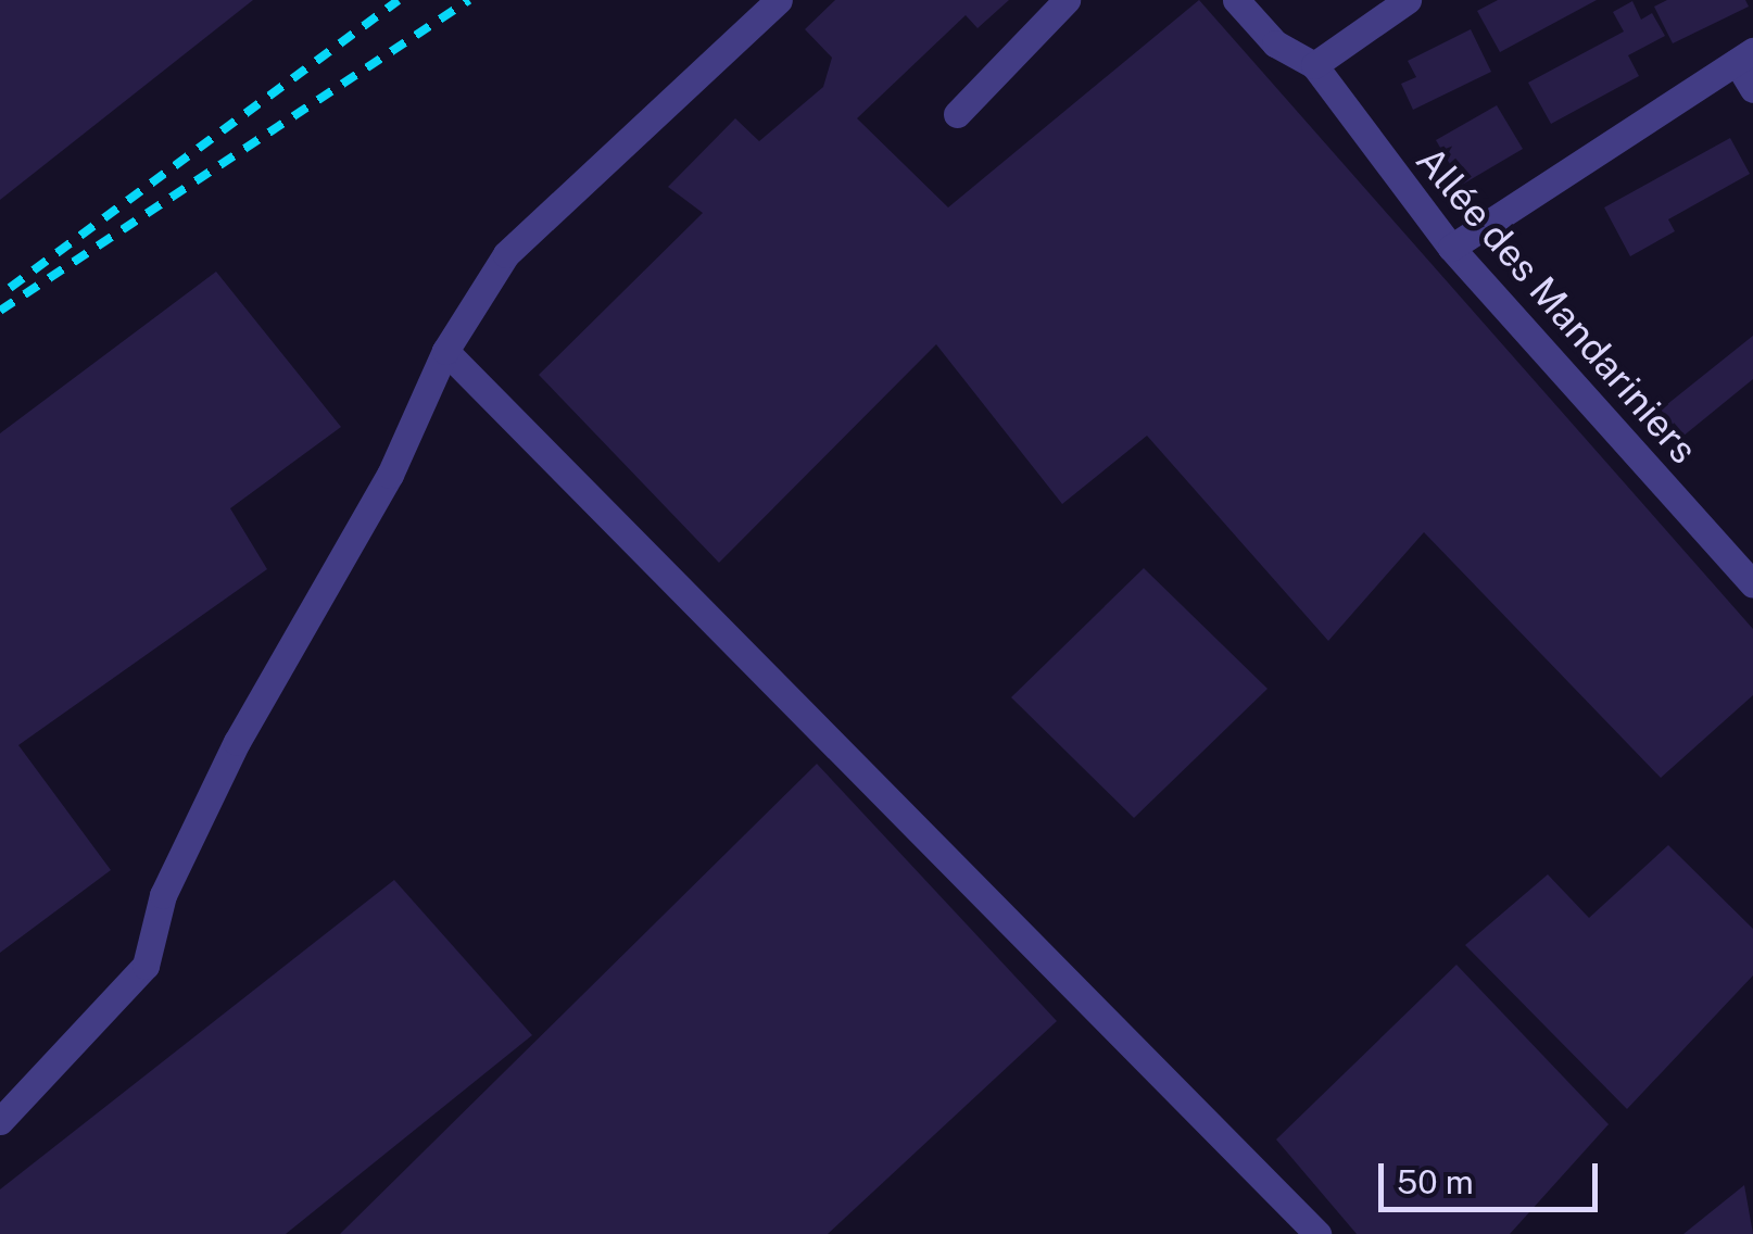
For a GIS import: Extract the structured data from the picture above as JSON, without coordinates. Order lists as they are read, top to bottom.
{
  "streets": {
    "street": ["Allée des Mandariniers"]
  },
  "scale_bar": "50 m"
}
